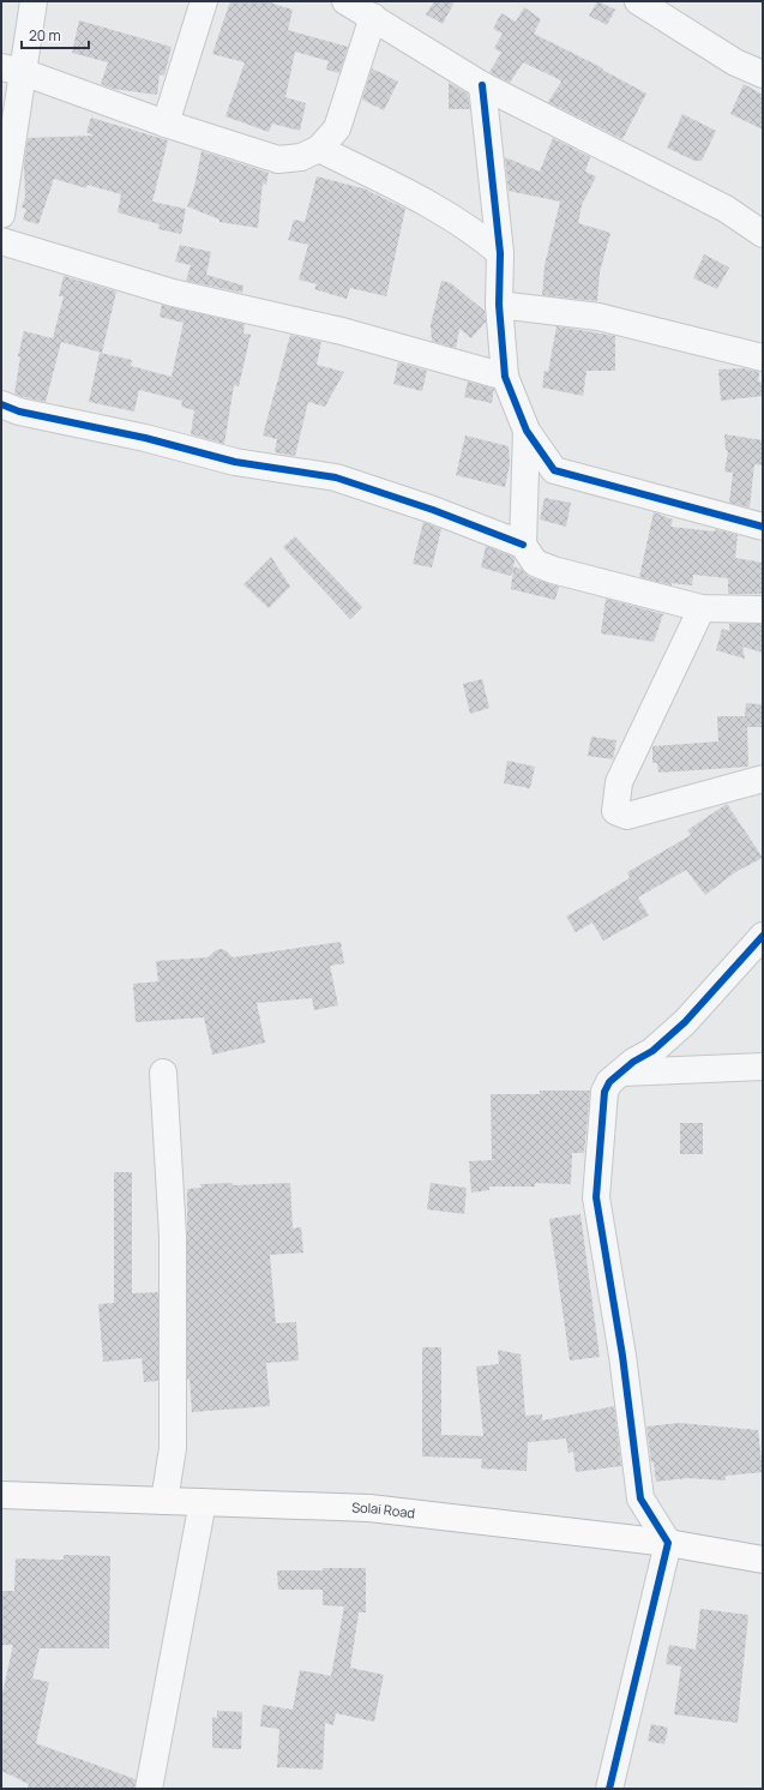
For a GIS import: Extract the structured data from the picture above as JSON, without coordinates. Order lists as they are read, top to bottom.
{
  "streets": {
    "highway": ["Solai Road"]
  },
  "scale_bar": "20 m"
}
